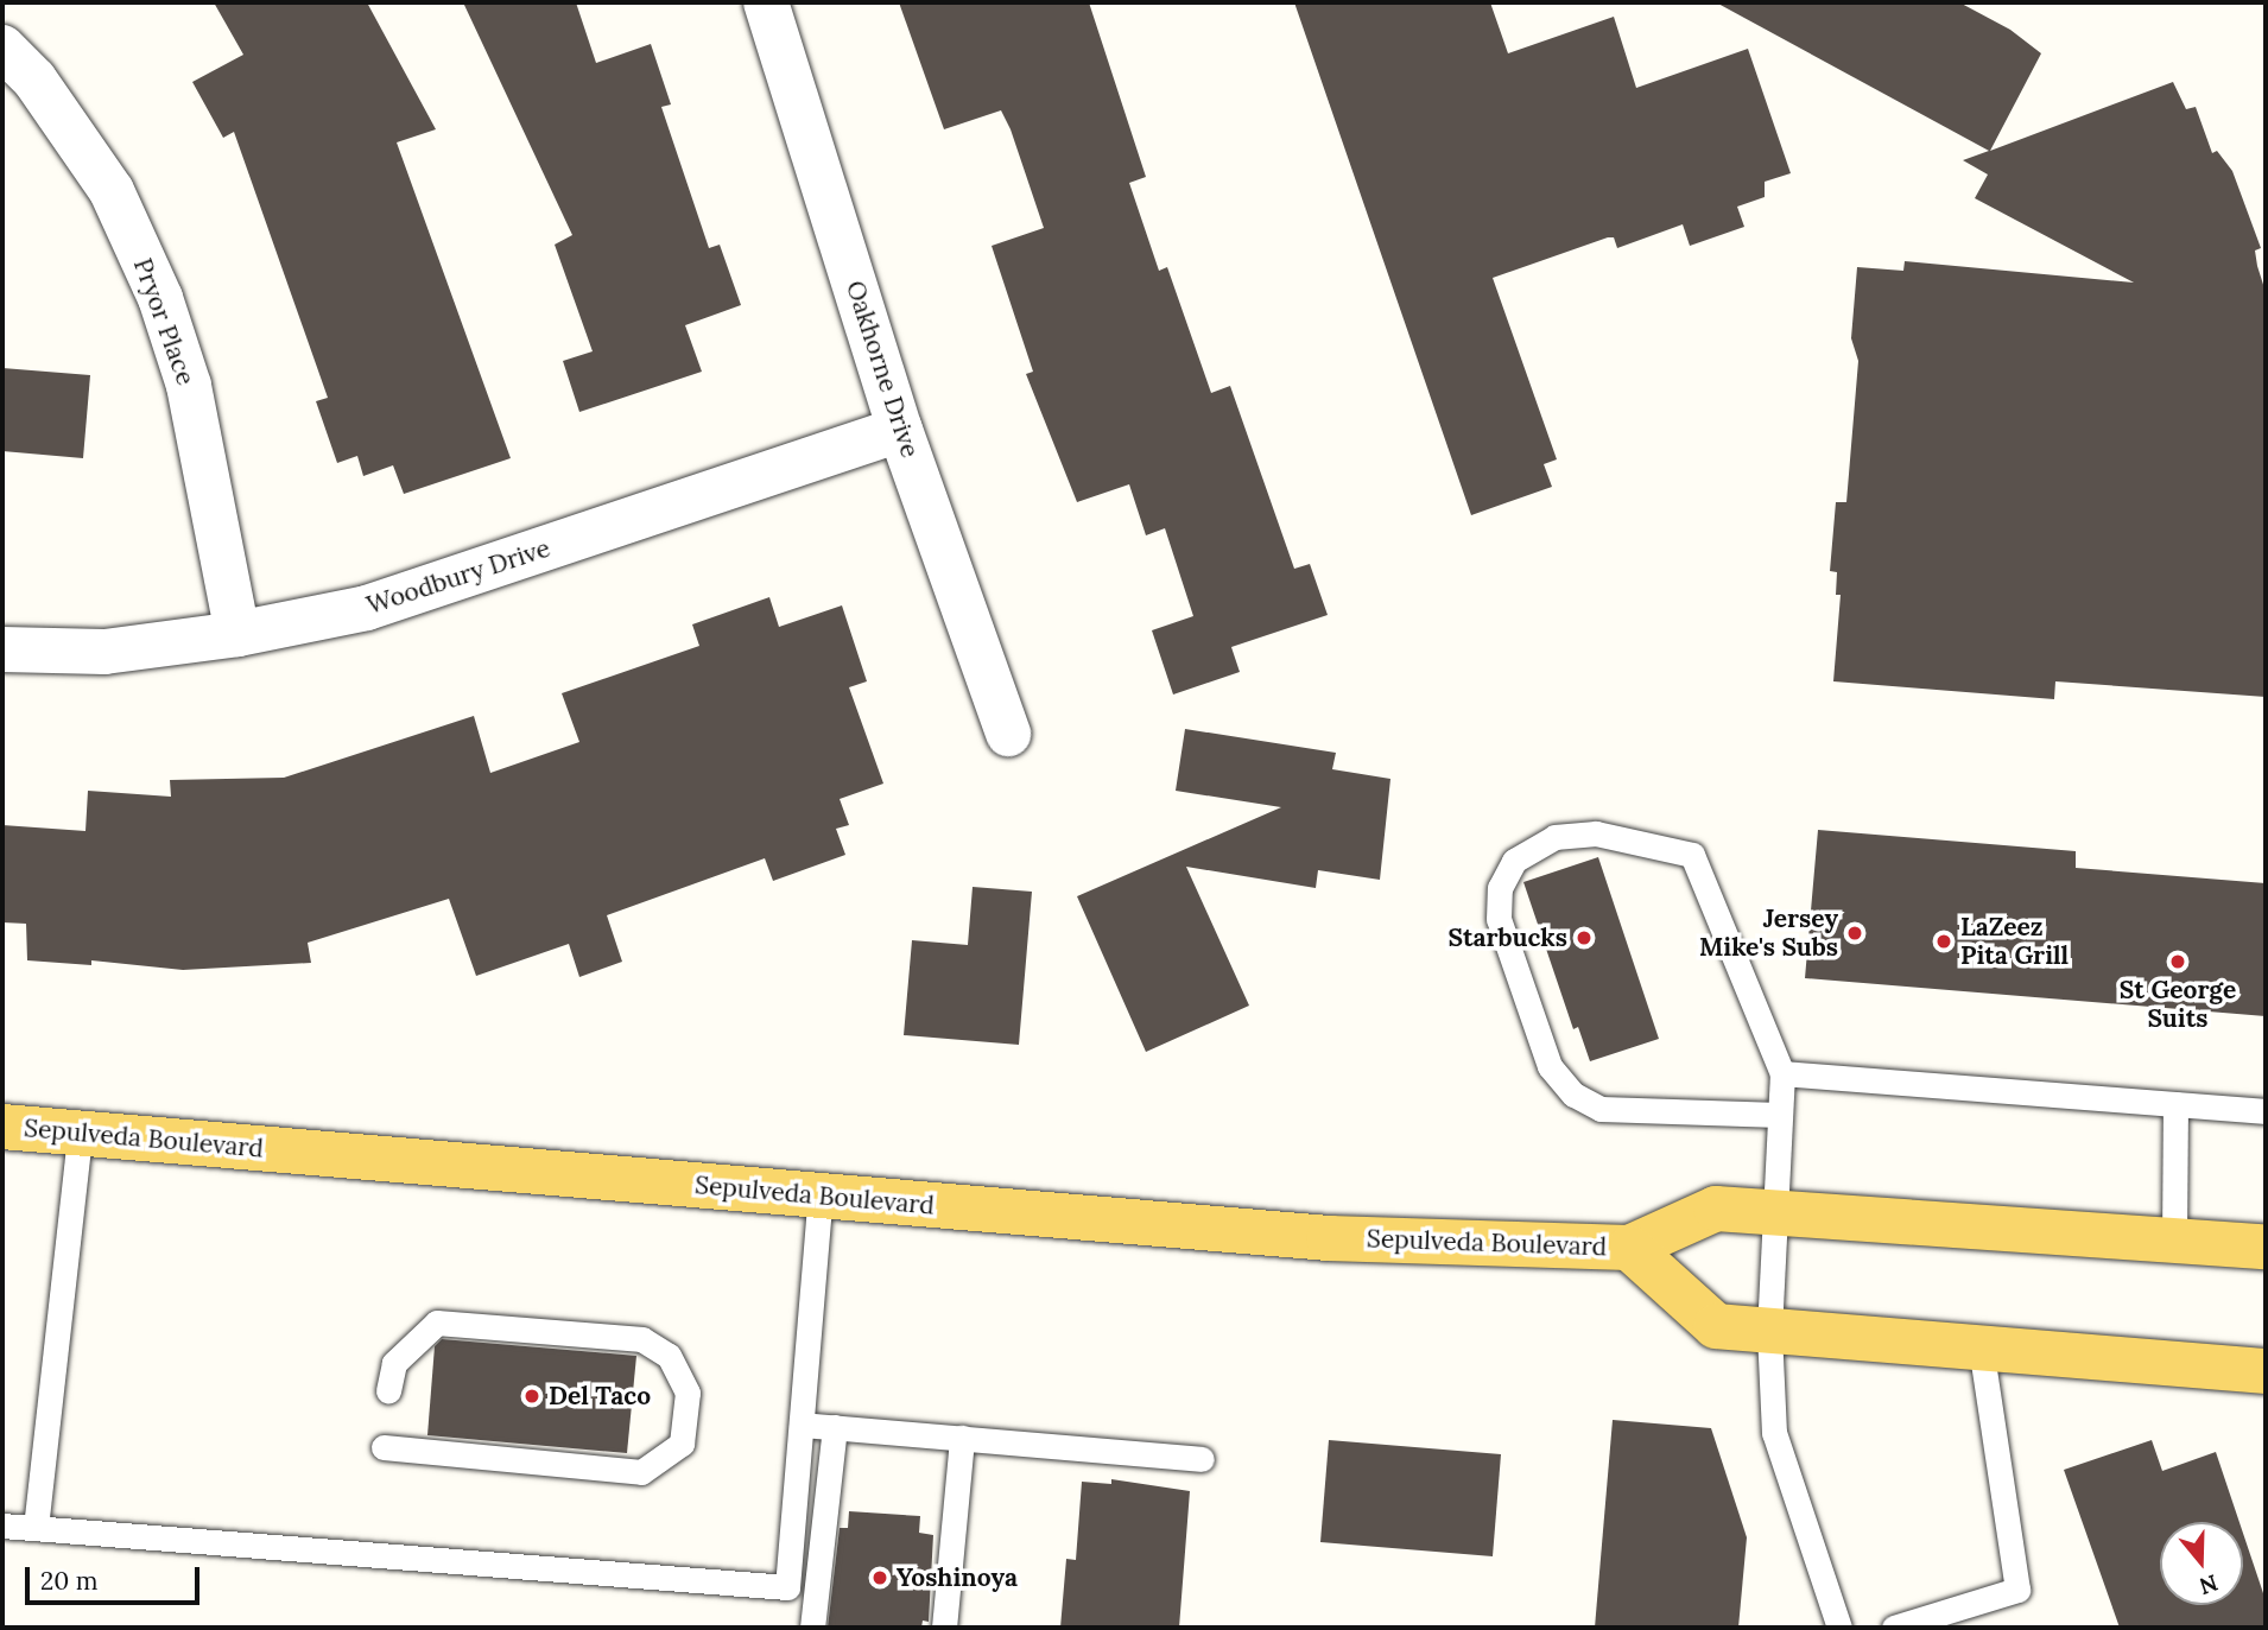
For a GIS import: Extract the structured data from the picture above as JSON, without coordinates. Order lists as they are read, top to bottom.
{
  "streets": {
    "main road": ["Sepulveda Boulevard"],
    "street": ["Pryor Place", "Oakhorne Drive", "Woodbury Drive"]
  },
  "crossings": [
    ["Pryor Place", "Woodbury Drive"],
    ["Oakhorne Drive", "Woodbury Drive"]
  ],
  "places": [
    "Jersey Mike's Subs",
    "Starbucks",
    "LaZeez Pita Grill",
    "St George Suits",
    "Del Taco",
    "Yoshinoya"
  ],
  "scale_bar": "20 m",
  "north": "bottom"
}
